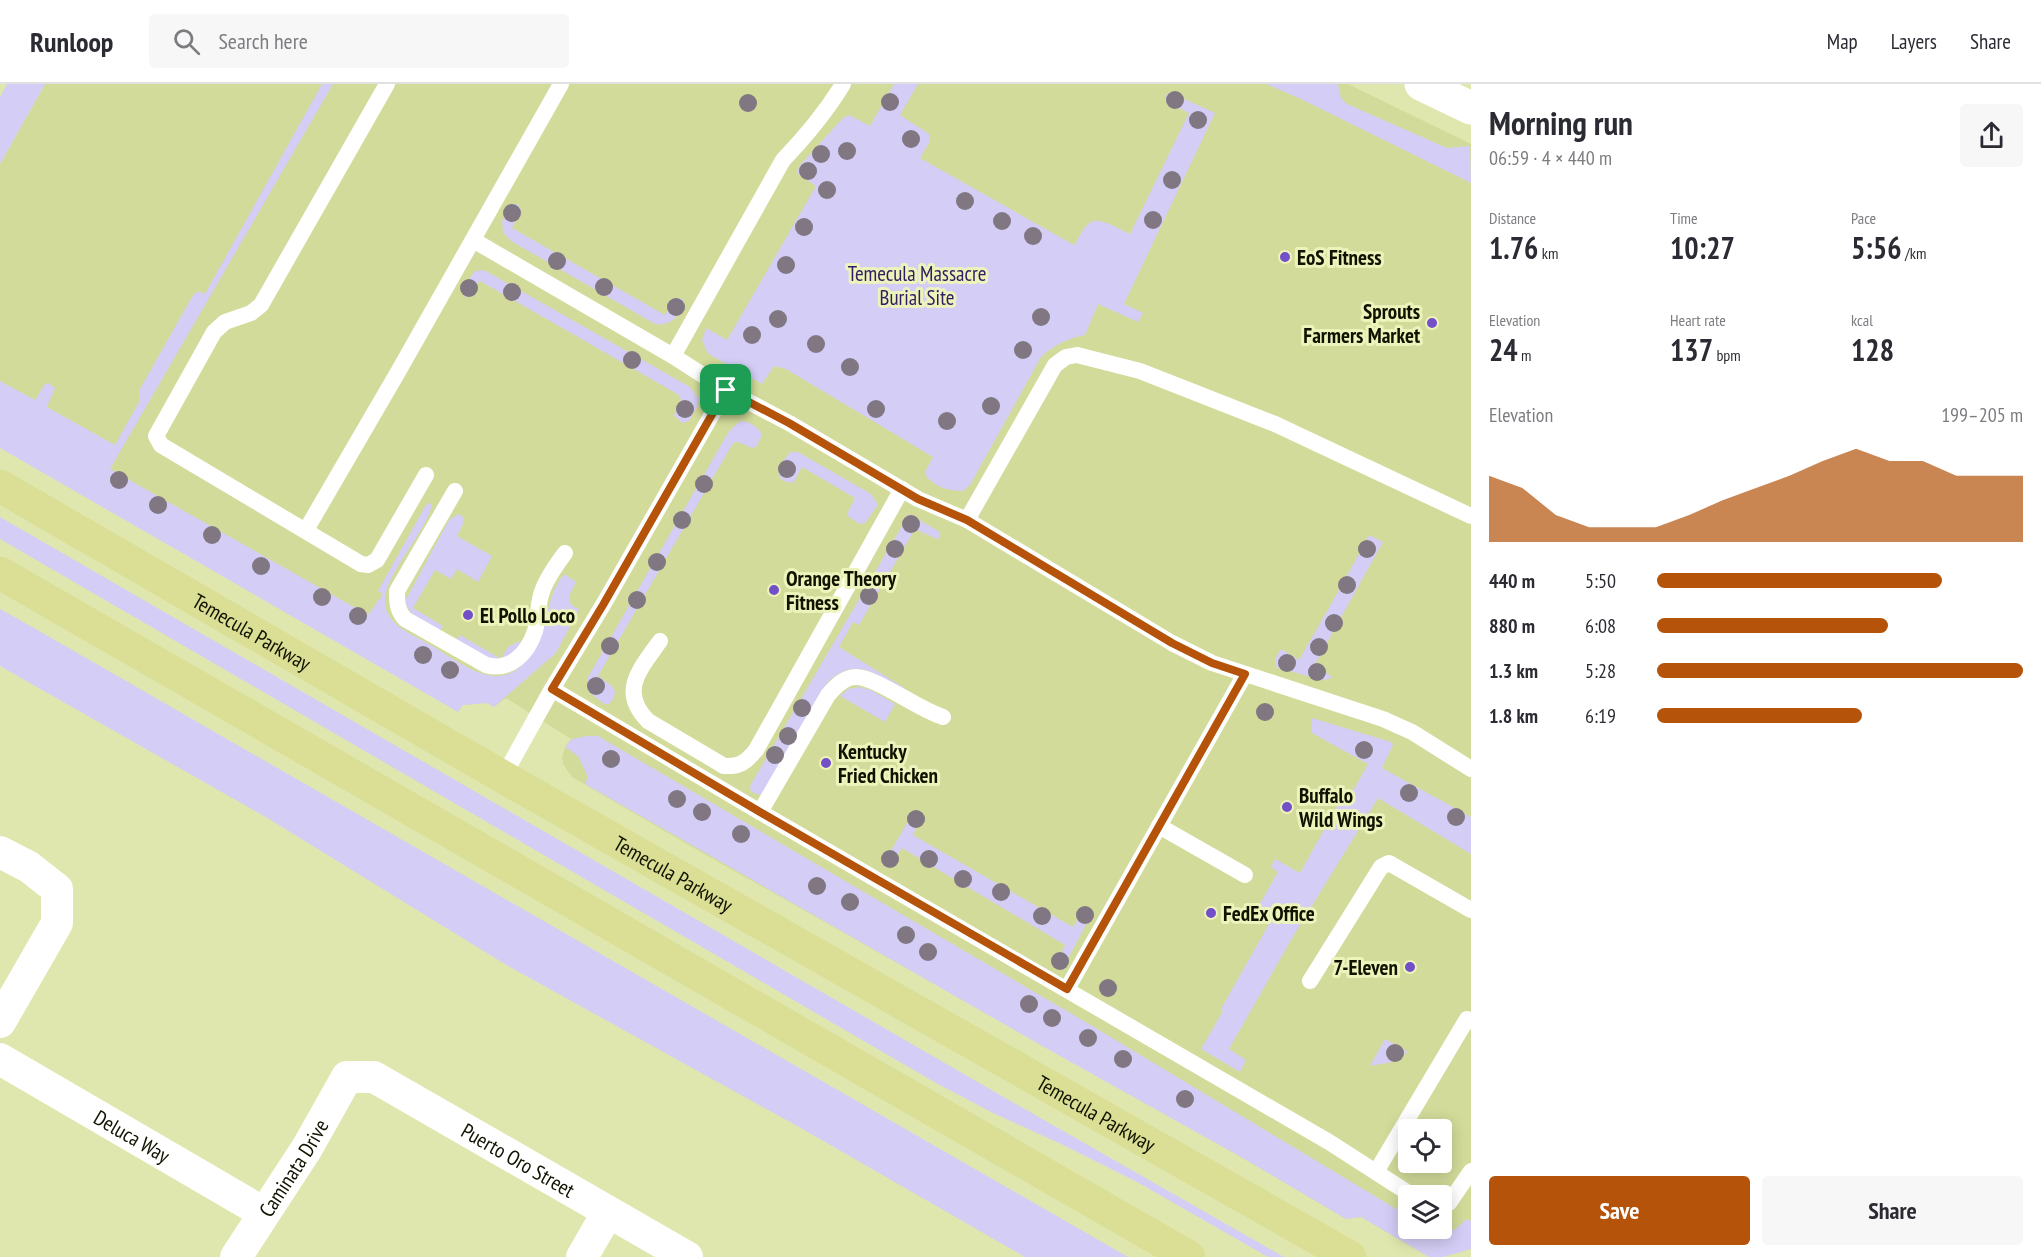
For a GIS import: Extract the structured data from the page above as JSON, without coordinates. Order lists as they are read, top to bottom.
{
  "streets": {
    "main road": ["Temecula Parkway"],
    "street": ["Deluca Way", "Puerto Oro Street", "Caminata Drive"]
  },
  "crossings": [
    ["Deluca Way", "Caminata Drive"],
    ["Puerto Oro Street", "Caminata Drive"]
  ],
  "parks": ["Temecula Massacre Burial Site"],
  "places": [
    "EoS Fitness",
    "Sprouts Farmers Market",
    "Orange Theory Fitness",
    "El Pollo Loco",
    "Kentucky Fried Chicken",
    "Buffalo Wild Wings",
    "FedEx Office",
    "7-Eleven"
  ],
  "page": {
    "header": "Runloop",
    "search": "Search here",
    "nav": ["Map", "Layers", "Share"],
    "heading": ["Morning run", "06:59 · 4 × 440 m"],
    "stats": [
      ["Distance", "1.76 km"],
      ["Time", "10:27"],
      ["Pace", "5:56 /km"],
      ["Elevation", "24 m"],
      ["Heart rate", "137 bpm"],
      ["kcal", "128"]
    ],
    "chart": ["Elevation", "199–205 m"],
    "list": [
      {
        "name": "440 m",
        "note": "5:50"
      },
      {
        "name": "880 m",
        "note": "6:08"
      },
      {
        "name": "1.3 km",
        "note": "5:28"
      },
      {
        "name": "1.8 km",
        "note": "6:19"
      }
    ],
    "buttons": ["Save", "Share"]
  }
}
